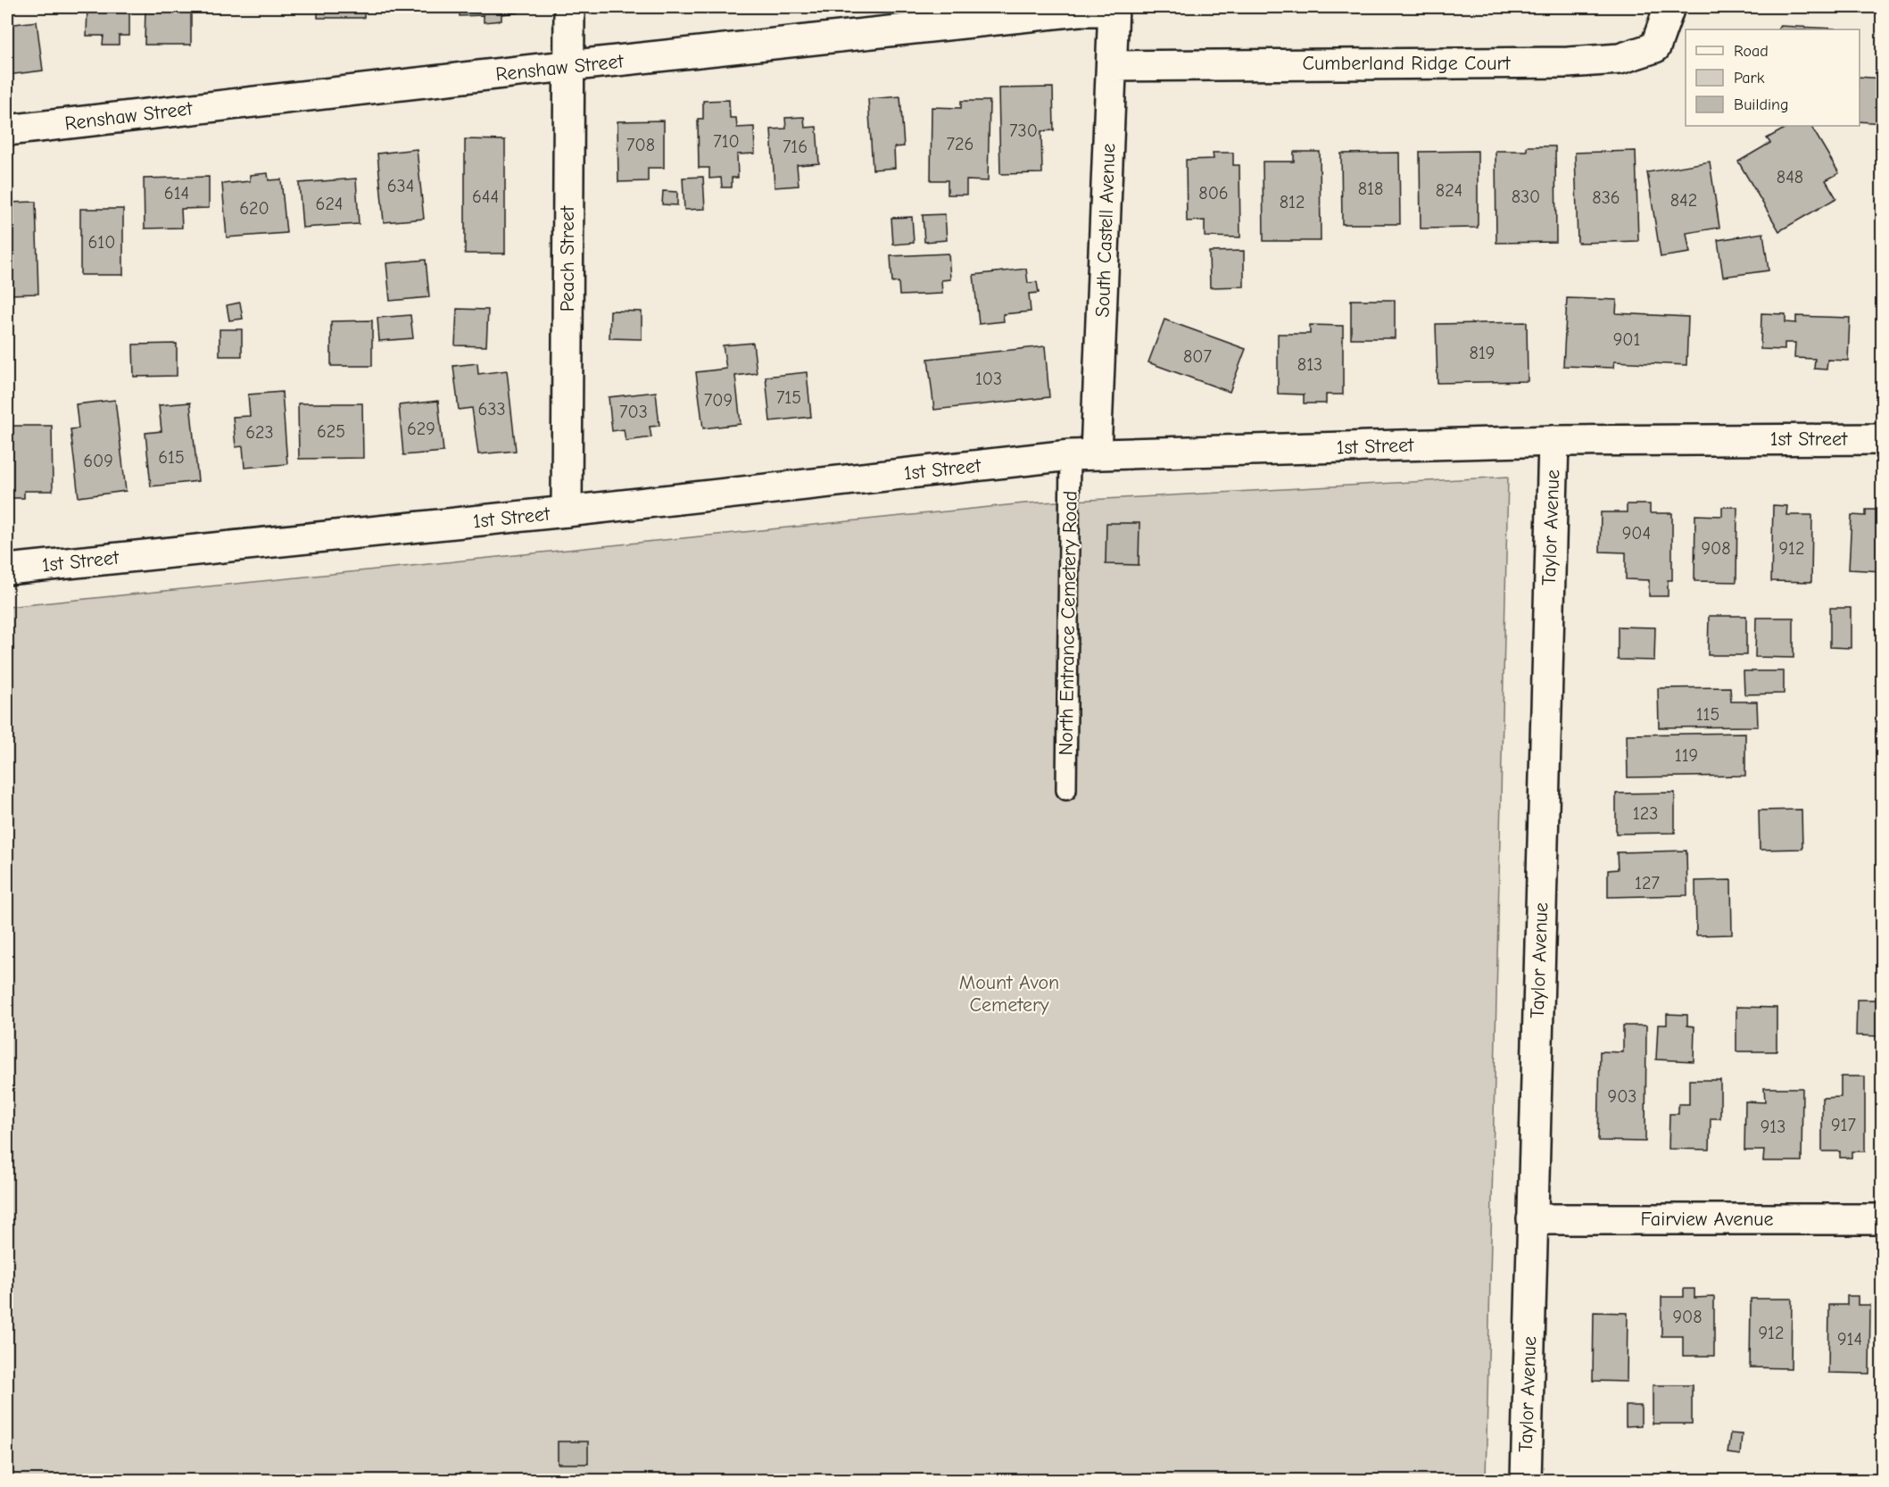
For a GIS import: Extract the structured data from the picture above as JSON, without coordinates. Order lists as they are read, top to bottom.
{
  "streets": {
    "street": [
      "Cumberland Ridge Court",
      "Renshaw Street",
      "South Castell Avenue",
      "Peach Street",
      "1st Street",
      "Taylor Avenue",
      "Fairview Avenue"
    ],
    "lane": ["North Entrance Cemetery Road"]
  },
  "crossings": [
    ["Cumberland Ridge Court", "South Castell Avenue"],
    ["Renshaw Street", "South Castell Avenue"],
    ["Renshaw Street", "Peach Street"],
    ["South Castell Avenue", "1st Street"],
    ["South Castell Avenue", "North Entrance Cemetery Road"],
    ["Peach Street", "1st Street"],
    ["1st Street", "Taylor Avenue"],
    ["1st Street", "North Entrance Cemetery Road"],
    ["Taylor Avenue", "Fairview Avenue"]
  ],
  "parks": ["Mount Avon Cemetery"],
  "house_numbers": [
    "730",
    "710",
    "726",
    "708",
    "716",
    "848",
    "634",
    "818",
    "824",
    "614",
    "806",
    "644",
    "830",
    "836",
    "842",
    "812",
    "624",
    "620",
    "610",
    "901",
    "819",
    "807",
    "813",
    "103",
    "715",
    "709",
    "633",
    "703",
    "629",
    "625",
    "623",
    "615",
    "609",
    "904",
    "908",
    "912",
    "115",
    "119",
    "123",
    "127",
    "903",
    "917",
    "913",
    "908",
    "912",
    "914"
  ],
  "legend": ["Road", "Park", "Building"]
}
